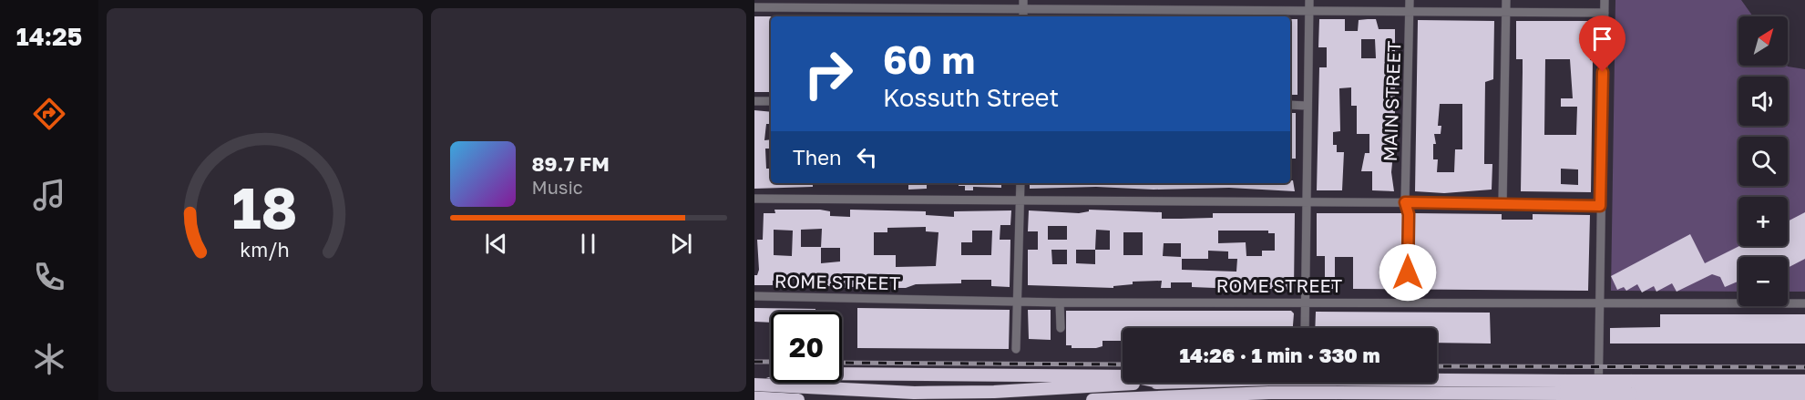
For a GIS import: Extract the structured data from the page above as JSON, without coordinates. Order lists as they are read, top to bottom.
{
  "streets": {
    "street": ["MAIN STREET", "ROME STREET"]
  },
  "north": "top right",
  "page": {
    "tabs": "14:25",
    "map_buttons": ["+", "−"],
    "turn": ["60 m", "Kossuth Street"],
    "then": "Then",
    "song": ["89.7 FM", "Music"],
    "limit": "20",
    "trip": "14:26 · 1 min · 330 m",
    "gauge": ["18", "km/h"]
  }
}
